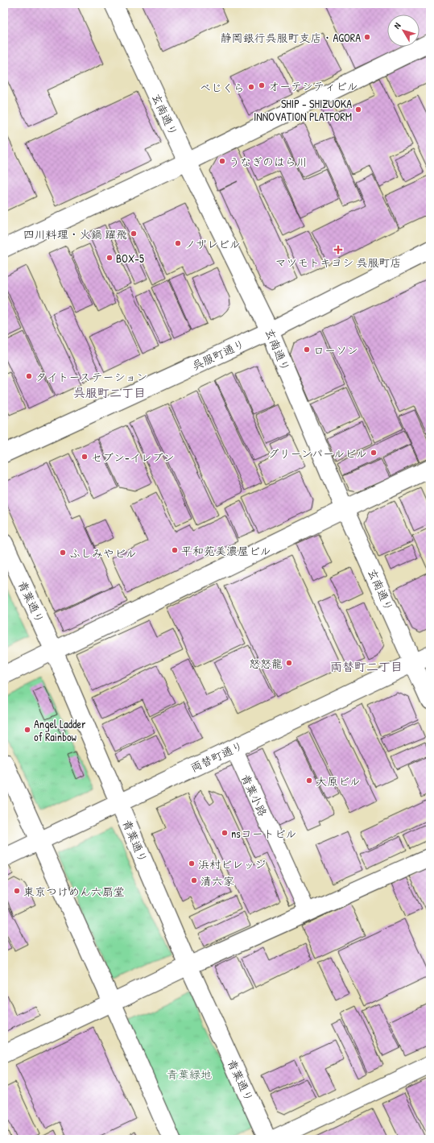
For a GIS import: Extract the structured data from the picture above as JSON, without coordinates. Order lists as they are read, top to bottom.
{
  "streets": {
    "street": [
      "玄南通り",
      "呉服町通り",
      "青葉通り",
      "両替町通り",
      "青葉小路"
    ]
  },
  "crossings": [
    ["玄南通り", "呉服町通り"],
    ["玄南通り", "両替町通り"],
    ["青葉通り", "両替町通り"],
    ["両替町通り", "青葉小路"]
  ],
  "districts": ["呉服町二丁目", "両替町二丁目"],
  "parks": ["青葉緑地"],
  "places": {
    "other": [
      "静岡銀行呉服町支店・AGORA",
      "オーテシティビル",
      "べじくら",
      "SHIP - SHIZUOKA INNOVATION PLATFORM",
      "うなぎのはら川",
      "四川料理・火鍋 躍飛",
      "ノザレビル",
      "BOX-5",
      "ローソン",
      "タイトーステーション",
      "グリーンパールビル",
      "セブン-イレブン",
      "平和苑美濃屋ビル",
      "ふしみやビル",
      "怒怒龍",
      "Angel Ladder of Rainbow",
      "大原ビル",
      "nsコートビル",
      "浜村ビレッジ",
      "清六家",
      "東京つけめん六扇堂"
    ],
    "health": ["マツモトキヨシ 呉服町店"]
  },
  "north": "top left"
}
